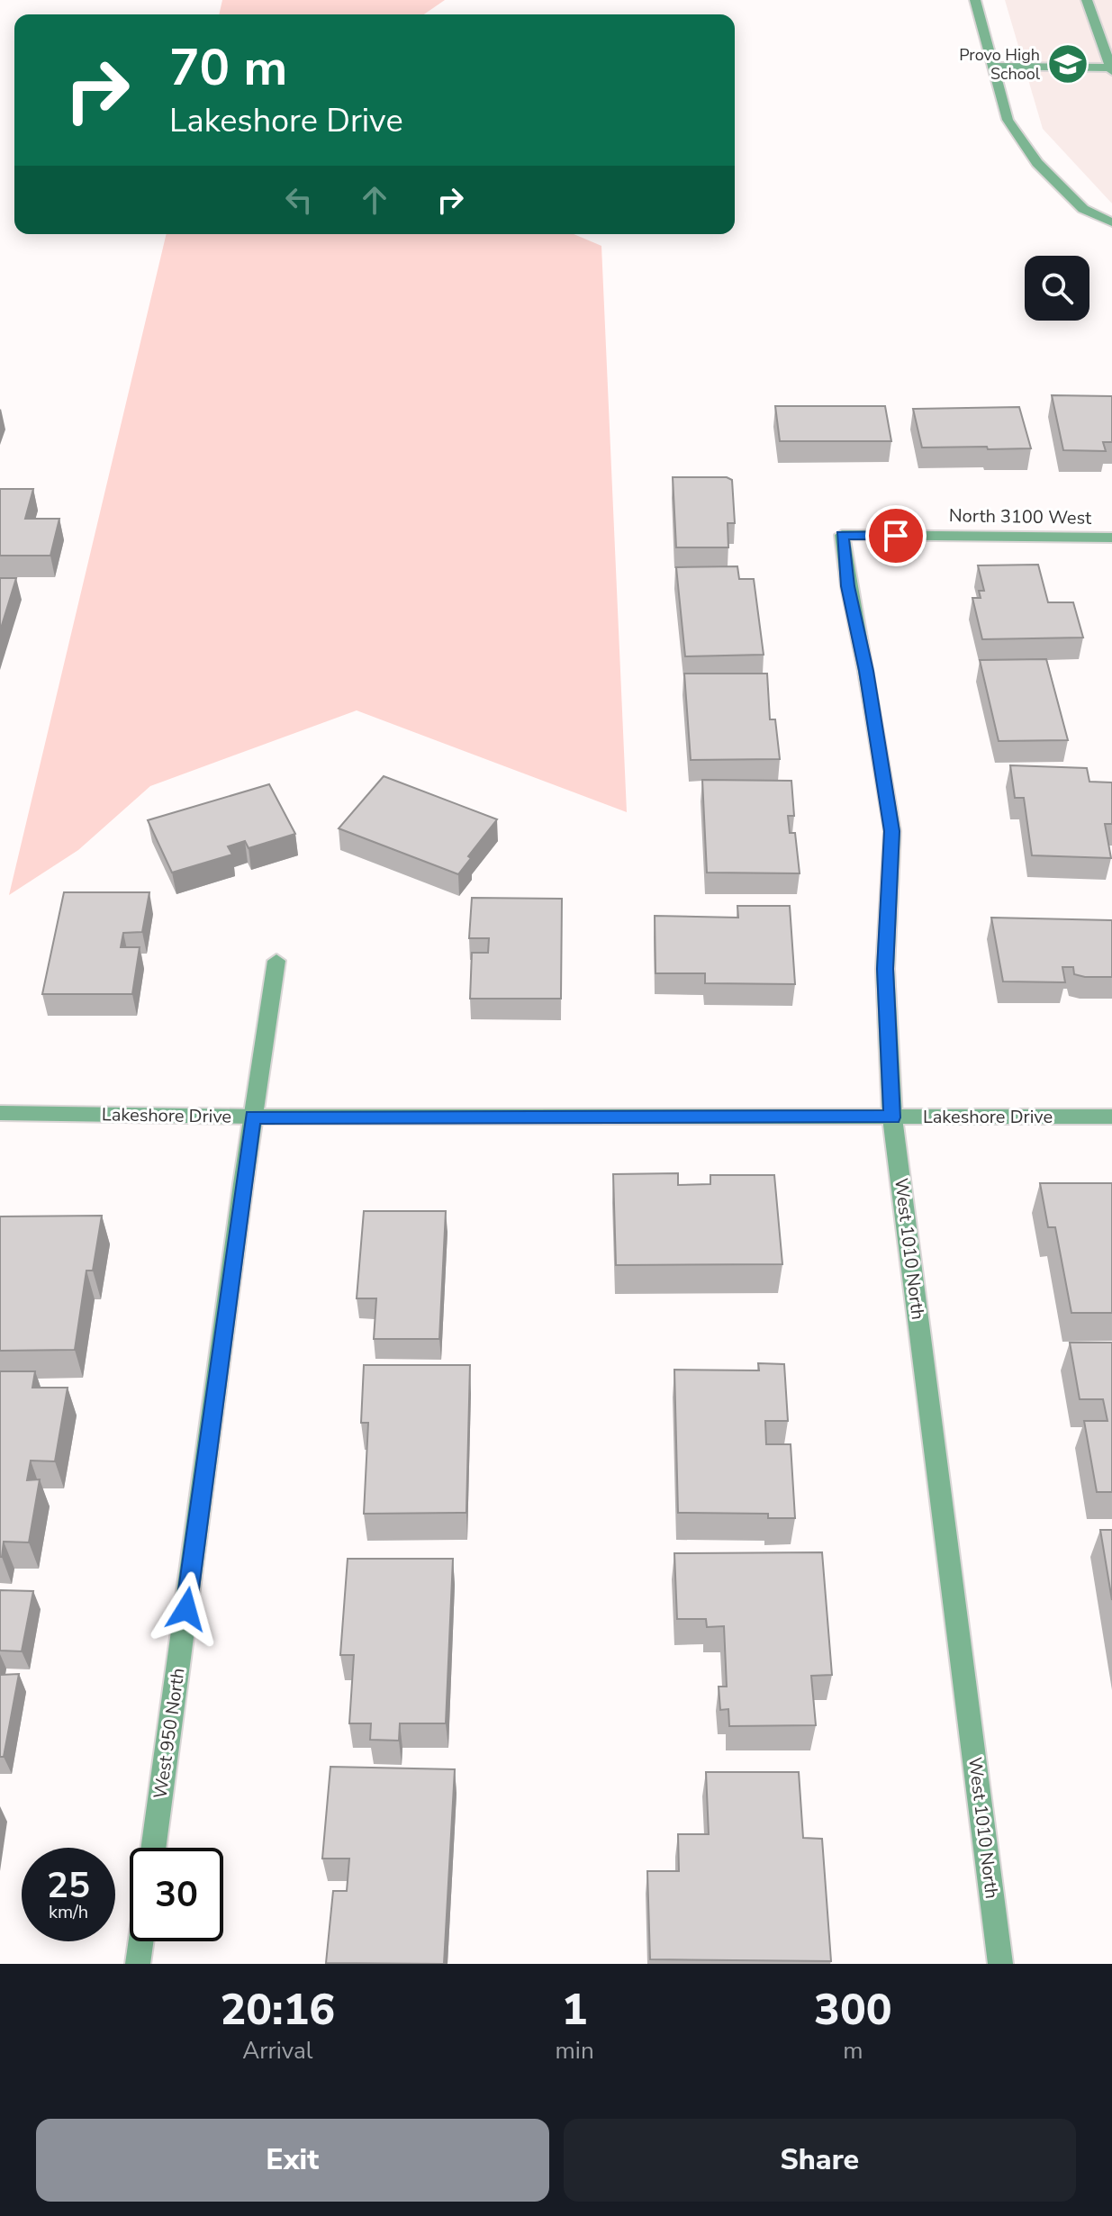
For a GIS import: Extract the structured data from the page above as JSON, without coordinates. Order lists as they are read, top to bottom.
{
  "streets": {
    "street": [
      "North 3100 West",
      "Lakeshore Drive",
      "West 1010 North",
      "West 950 North"
    ]
  },
  "crossings": [
    ["North 3100 West", "West 1010 North"],
    ["Lakeshore Drive", "West 1010 North"],
    ["Lakeshore Drive", "West 950 North"]
  ],
  "places": {
    "school or university": ["Provo High School"]
  },
  "page": {
    "turn": ["70 m", "Lakeshore Drive"],
    "speed": "25 km/h",
    "limit": "30",
    "eta": [
      "20:16",
      "Arrival",
      "1",
      "min",
      "300",
      "m"
    ],
    "buttons": ["Exit", "Share"]
  }
}
